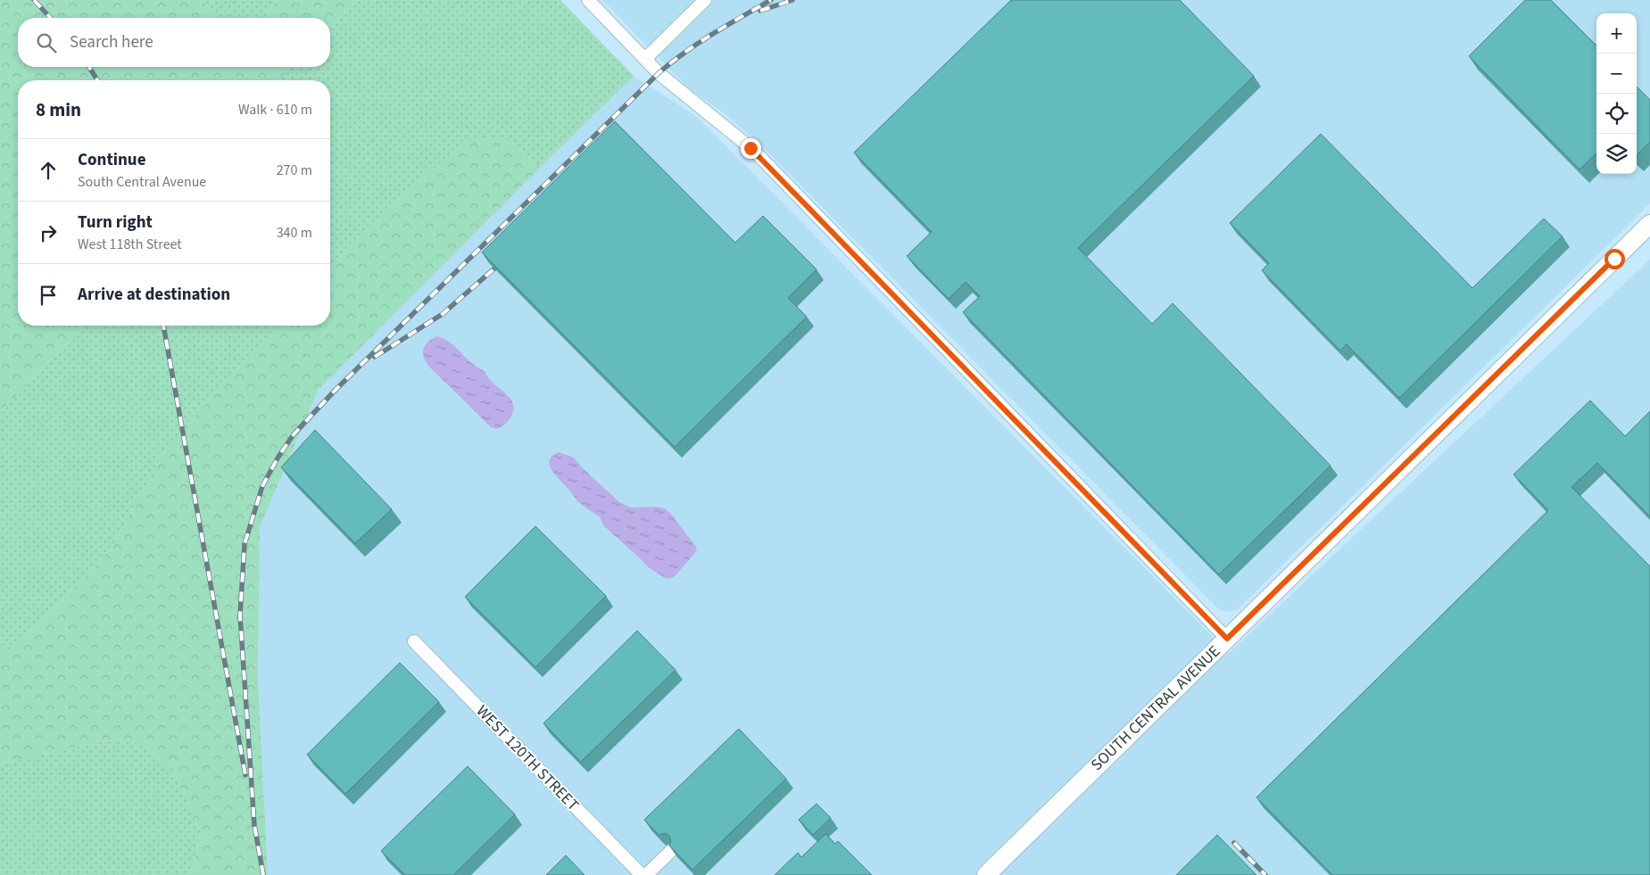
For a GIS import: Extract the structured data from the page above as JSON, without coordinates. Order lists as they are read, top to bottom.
{
  "streets": {
    "street": ["SOUTH CENTRAL AVENUE", "WEST 120TH STREET"]
  },
  "page": {
    "map_buttons": ["+", "−"],
    "search": "Search here",
    "heading": ["8 min", "Walk · 610 m"],
    "list": [
      ["Continue", "South Central Avenue", "270 m"],
      ["Turn right", "West 118th Street", "340 m"],
      "Arrive at destination"
    ]
  }
}
